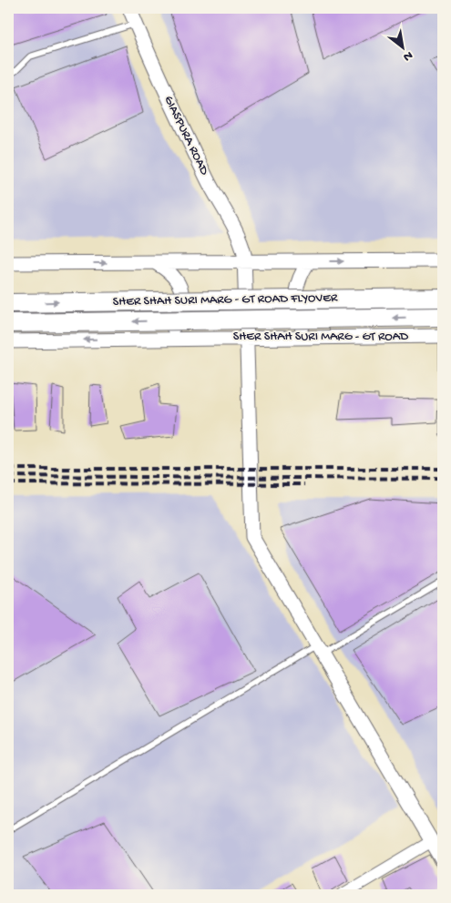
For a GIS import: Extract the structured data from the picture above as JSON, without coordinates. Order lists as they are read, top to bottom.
{
  "streets": {
    "highway": ["SHER SHAH SURI MARG - GT ROAD FLYOVER"],
    "street": ["GIASPURA ROAD", "SHER SHAH SURI MARG - GT ROAD"]
  },
  "crossings": [
    ["GIASPURA ROAD", "SHER SHAH SURI MARG - GT ROAD"]
  ],
  "north": "bottom right"
}
